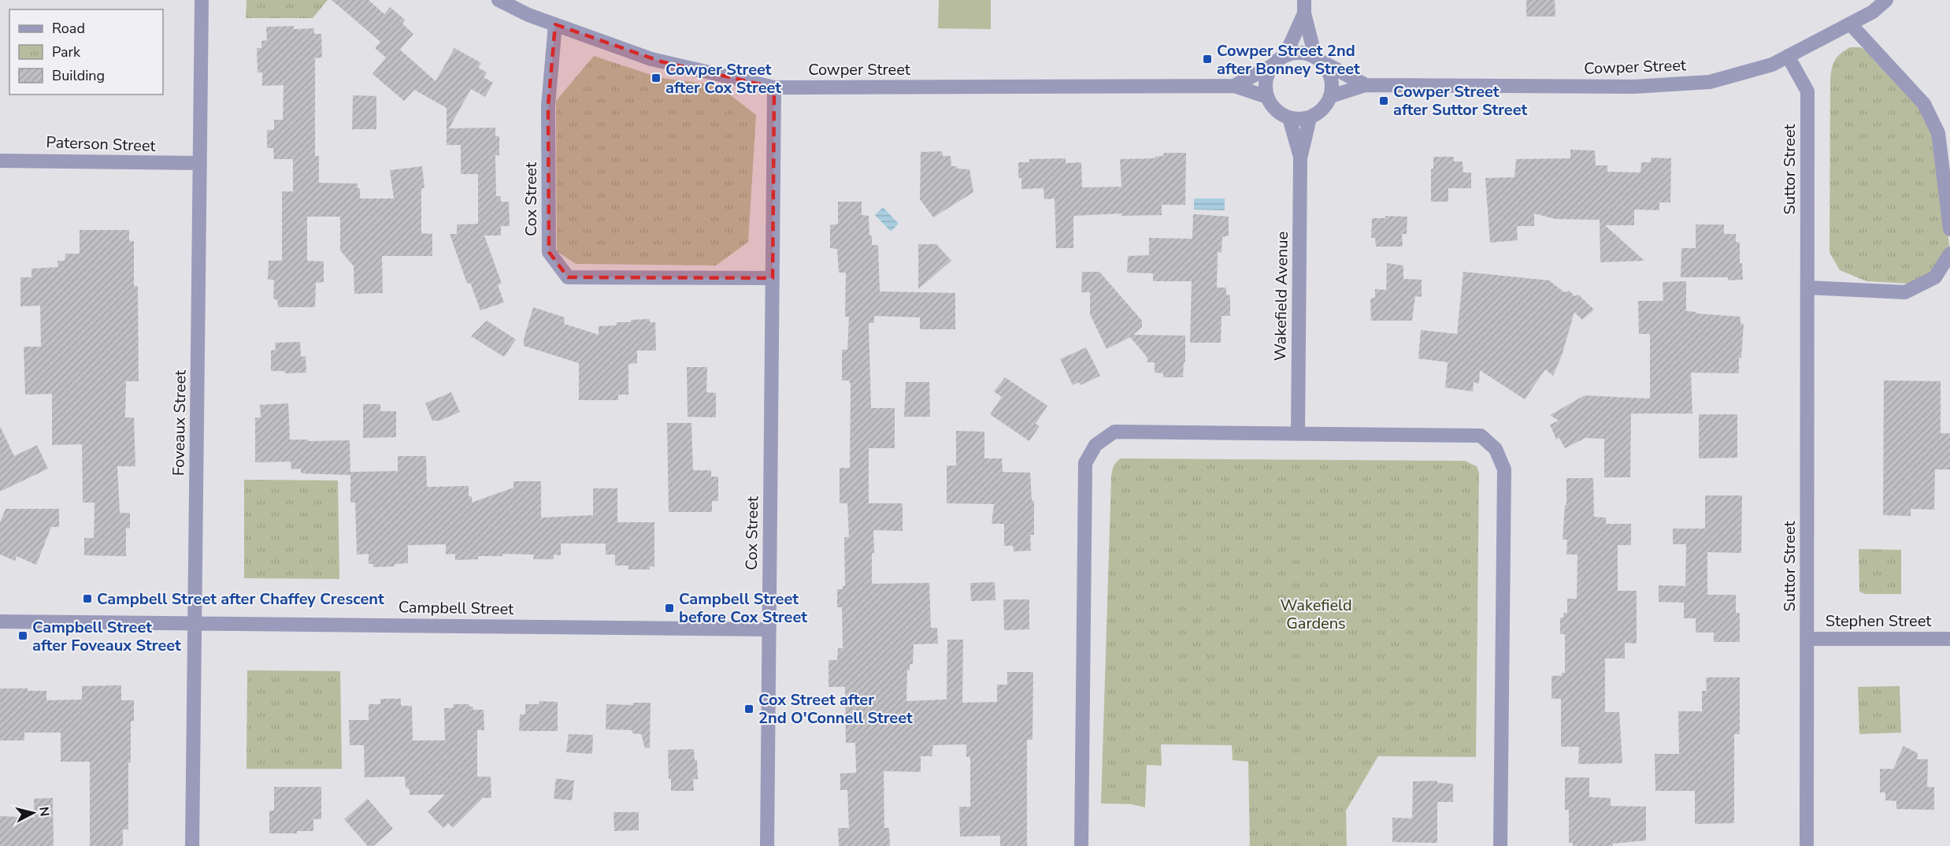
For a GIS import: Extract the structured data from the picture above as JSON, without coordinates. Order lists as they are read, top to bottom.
{
  "streets": {
    "street": [
      "Cowper Street",
      "Paterson Street",
      "Suttor Street",
      "Cox Street",
      "Wakefield Avenue",
      "Foveaux Street",
      "Campbell Street",
      "Stephen Street"
    ]
  },
  "crossings": [
    ["Cowper Street", "Suttor Street"],
    ["Cowper Street", "Cox Street"],
    ["Cowper Street", "Wakefield Avenue"],
    ["Paterson Street", "Foveaux Street"],
    ["Suttor Street", "Stephen Street"],
    ["Cox Street", "Campbell Street"],
    ["Foveaux Street", "Campbell Street"]
  ],
  "parks": ["Wakefield Gardens"],
  "places": {
    "transit": [
      "Cowper Street 2nd after Bonney Street",
      "Cowper Street after Cox Street",
      "Cowper Street after Suttor Street",
      "Campbell Street after Chaffey Crescent",
      "Campbell Street before Cox Street",
      "Campbell Street after Foveaux Street",
      "Cox Street after 2nd O'Connell Street"
    ]
  },
  "legend": ["Road", "Park", "Building"],
  "north": "right"
}
